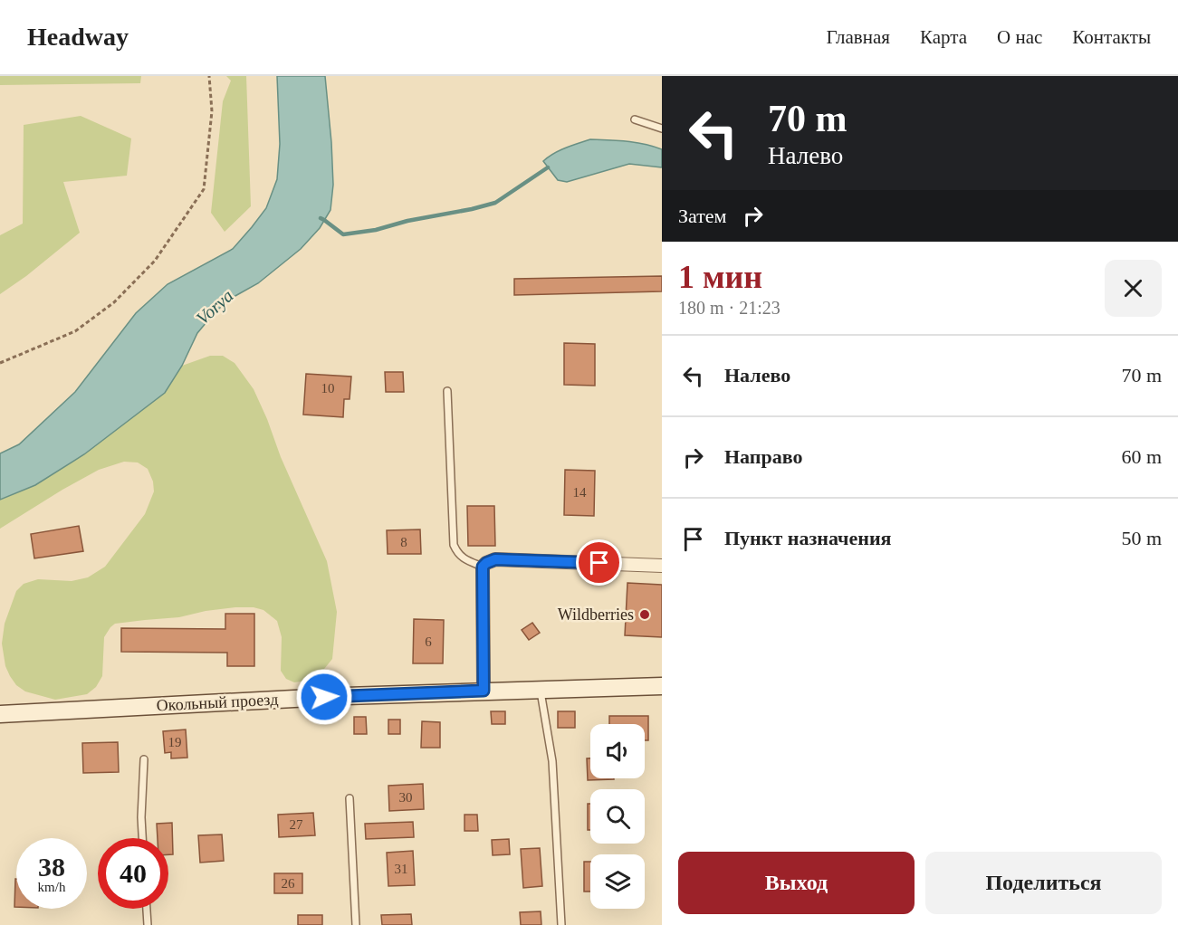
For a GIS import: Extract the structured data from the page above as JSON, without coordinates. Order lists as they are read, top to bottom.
{
  "streets": {
    "street": ["Окольный проезд"]
  },
  "water": ["Vorya"],
  "places": ["Wildberries"],
  "house_numbers": [
    "10",
    "14",
    "8",
    "6",
    "19",
    "30",
    "27",
    "31",
    "26"
  ],
  "page": {
    "header": "Headway",
    "nav": [
      "Главная",
      "Карта",
      "О нас",
      "Контакты"
    ],
    "turn": ["70 m", "Налево"],
    "then": "Затем",
    "heading": ["1 мин", "180 m · 21:23"],
    "list": [
      {
        "name": "Налево",
        "value": "70 m"
      },
      {
        "name": "Направо",
        "value": "60 m"
      },
      {
        "name": "Пункт назначения",
        "value": "50 m"
      }
    ],
    "speed": "38 km/h",
    "limit": "40",
    "buttons": ["Выход", "Поделиться"]
  }
}
